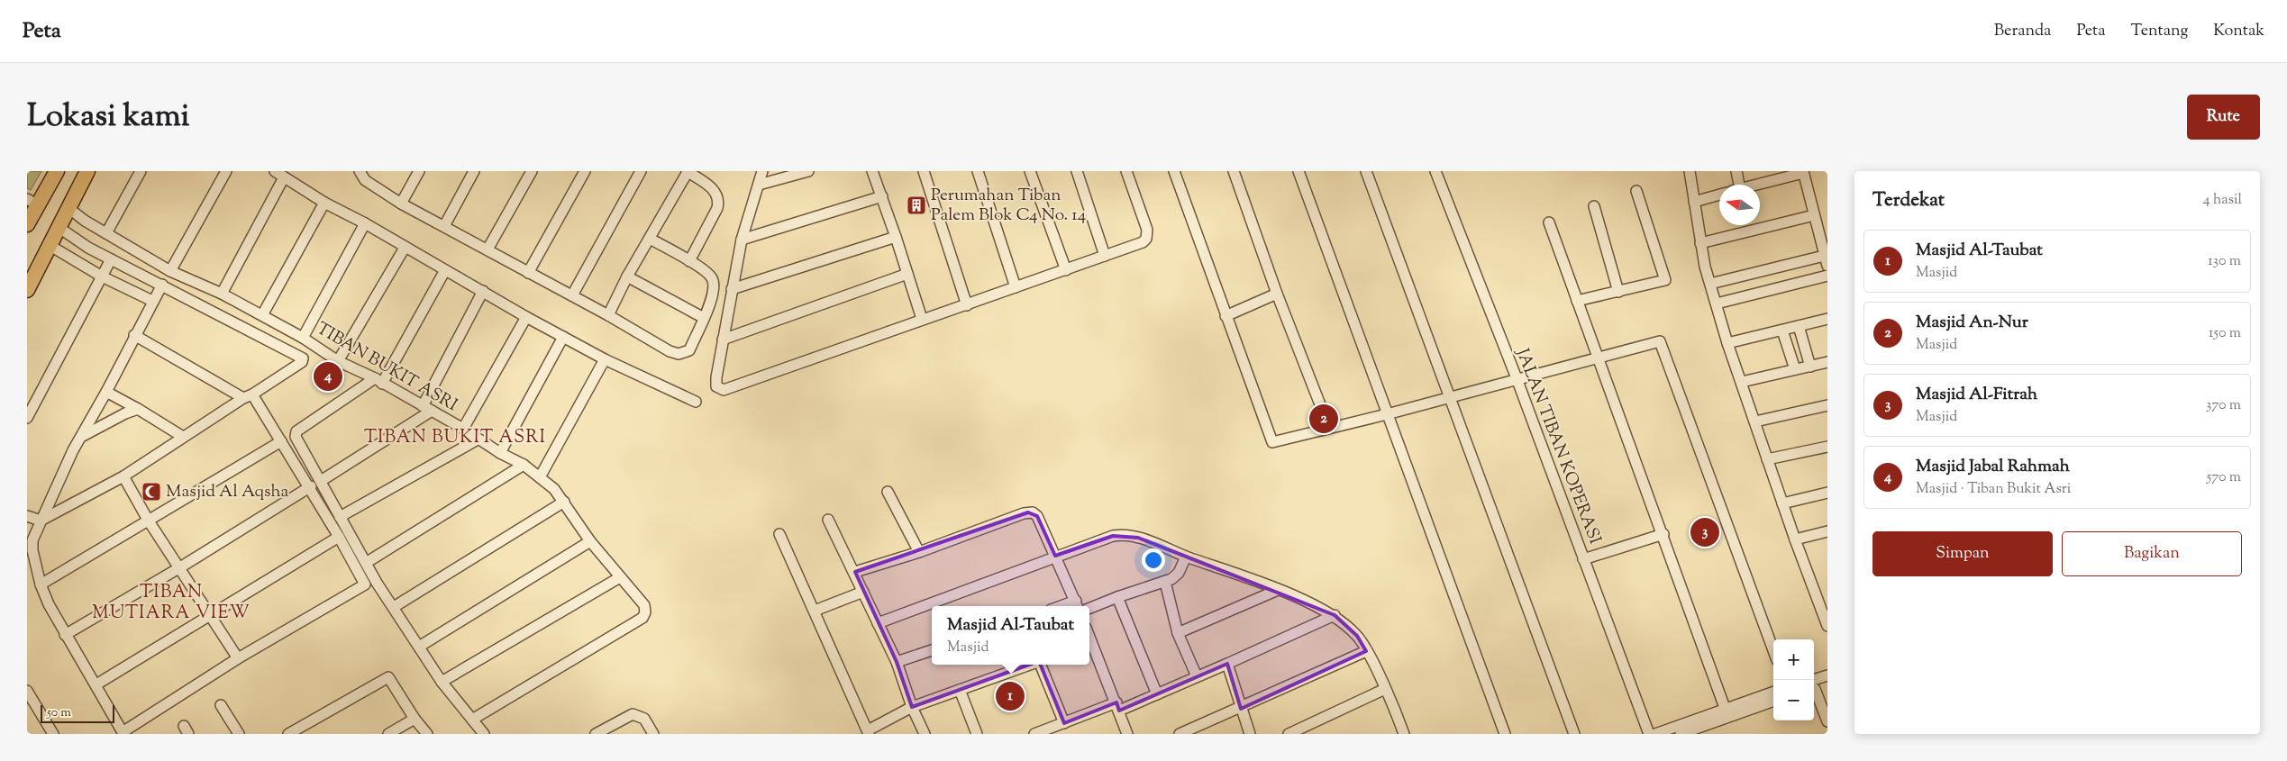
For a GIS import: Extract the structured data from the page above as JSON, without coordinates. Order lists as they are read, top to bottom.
{
  "streets": {
    "street": ["TIBAN BUKIT ASRI", "JALAN TIBAN KOPERASI"]
  },
  "districts": ["TIBAN BUKIT ASRI", "TIBAN MUTIARA VIEW"],
  "places": {
    "building": ["Perumahan Tiban Palem Blok C4 No. 14"],
    "mosque": ["Masjid Al Aqsha"]
  },
  "scale_bar": "50 m",
  "north": "left",
  "page": {
    "header": "Peta",
    "nav": [
      "Beranda",
      "Peta",
      "Tentang",
      "Kontak"
    ],
    "title": "Lokasi kami",
    "buttons": [
      "Rute",
      ["Simpan", "Bagikan"]
    ],
    "heading": ["Terdekat", "4 hasil"],
    "list": [
      {
        "mark": "1",
        "name": "Masjid Al-Taubat",
        "note": "Masjid",
        "value": "130 m"
      },
      {
        "mark": "2",
        "name": "Masjid An-Nur",
        "note": "Masjid",
        "value": "150 m"
      },
      {
        "mark": "3",
        "name": "Masjid Al-Fitrah",
        "note": "Masjid",
        "value": "370 m"
      },
      {
        "mark": "4",
        "name": "Masjid Jabal Rahmah",
        "note": "Masjid · Tiban Bukit Asri",
        "value": "570 m"
      }
    ],
    "pins": [
      "4",
      "2",
      "3",
      "1"
    ],
    "popup": ["Masjid Al-Taubat", "Masjid"],
    "map_buttons": ["+", "−"],
    "scale": "50 m"
  }
}
